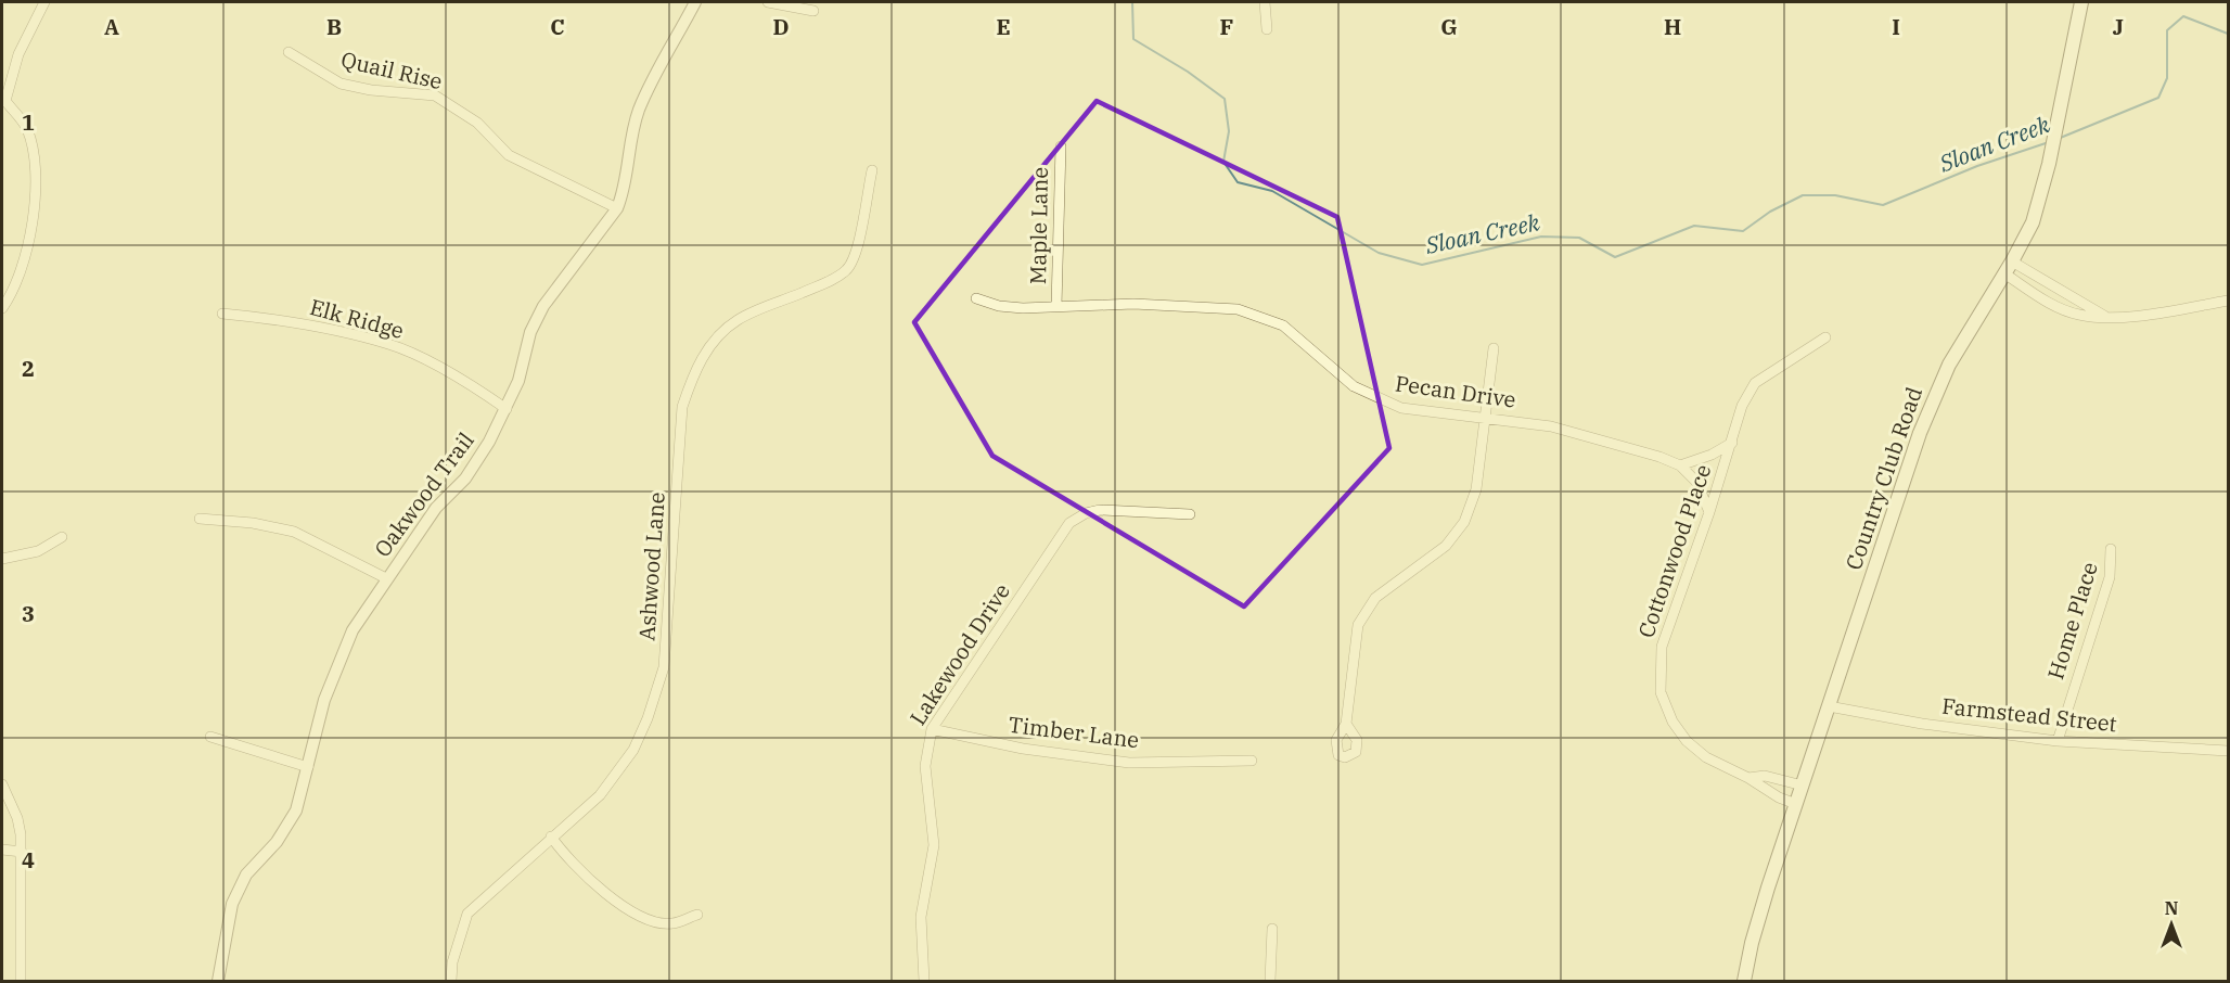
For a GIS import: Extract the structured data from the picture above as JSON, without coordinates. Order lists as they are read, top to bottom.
{
  "streets": {
    "main road": ["Country Club Road"],
    "street": [
      "Quail Rise",
      "Maple Lane",
      "Elk Ridge",
      "Pecan Drive",
      "Oakwood Trail",
      "Cottonwood Place",
      "Ashwood Lane",
      "Home Place",
      "Lakewood Drive",
      "Farmstead Street",
      "Timber Lane"
    ]
  },
  "crossings": [
    ["Quail Rise", "Oakwood Trail"],
    ["Maple Lane", "Pecan Drive"],
    ["Elk Ridge", "Oakwood Trail"],
    ["Country Club Road", "Cottonwood Place"],
    ["Country Club Road", "Farmstead Street"],
    ["Home Place", "Farmstead Street"],
    ["Lakewood Drive", "Timber Lane"]
  ],
  "water": ["Sloan Creek"],
  "north": "top",
  "grid": {
    "columns": [
      "A",
      "B",
      "C",
      "D",
      "E",
      "F",
      "G",
      "H",
      "I",
      "J"
    ],
    "rows": [
      "1",
      "2",
      "3",
      "4"
    ]
  }
}
